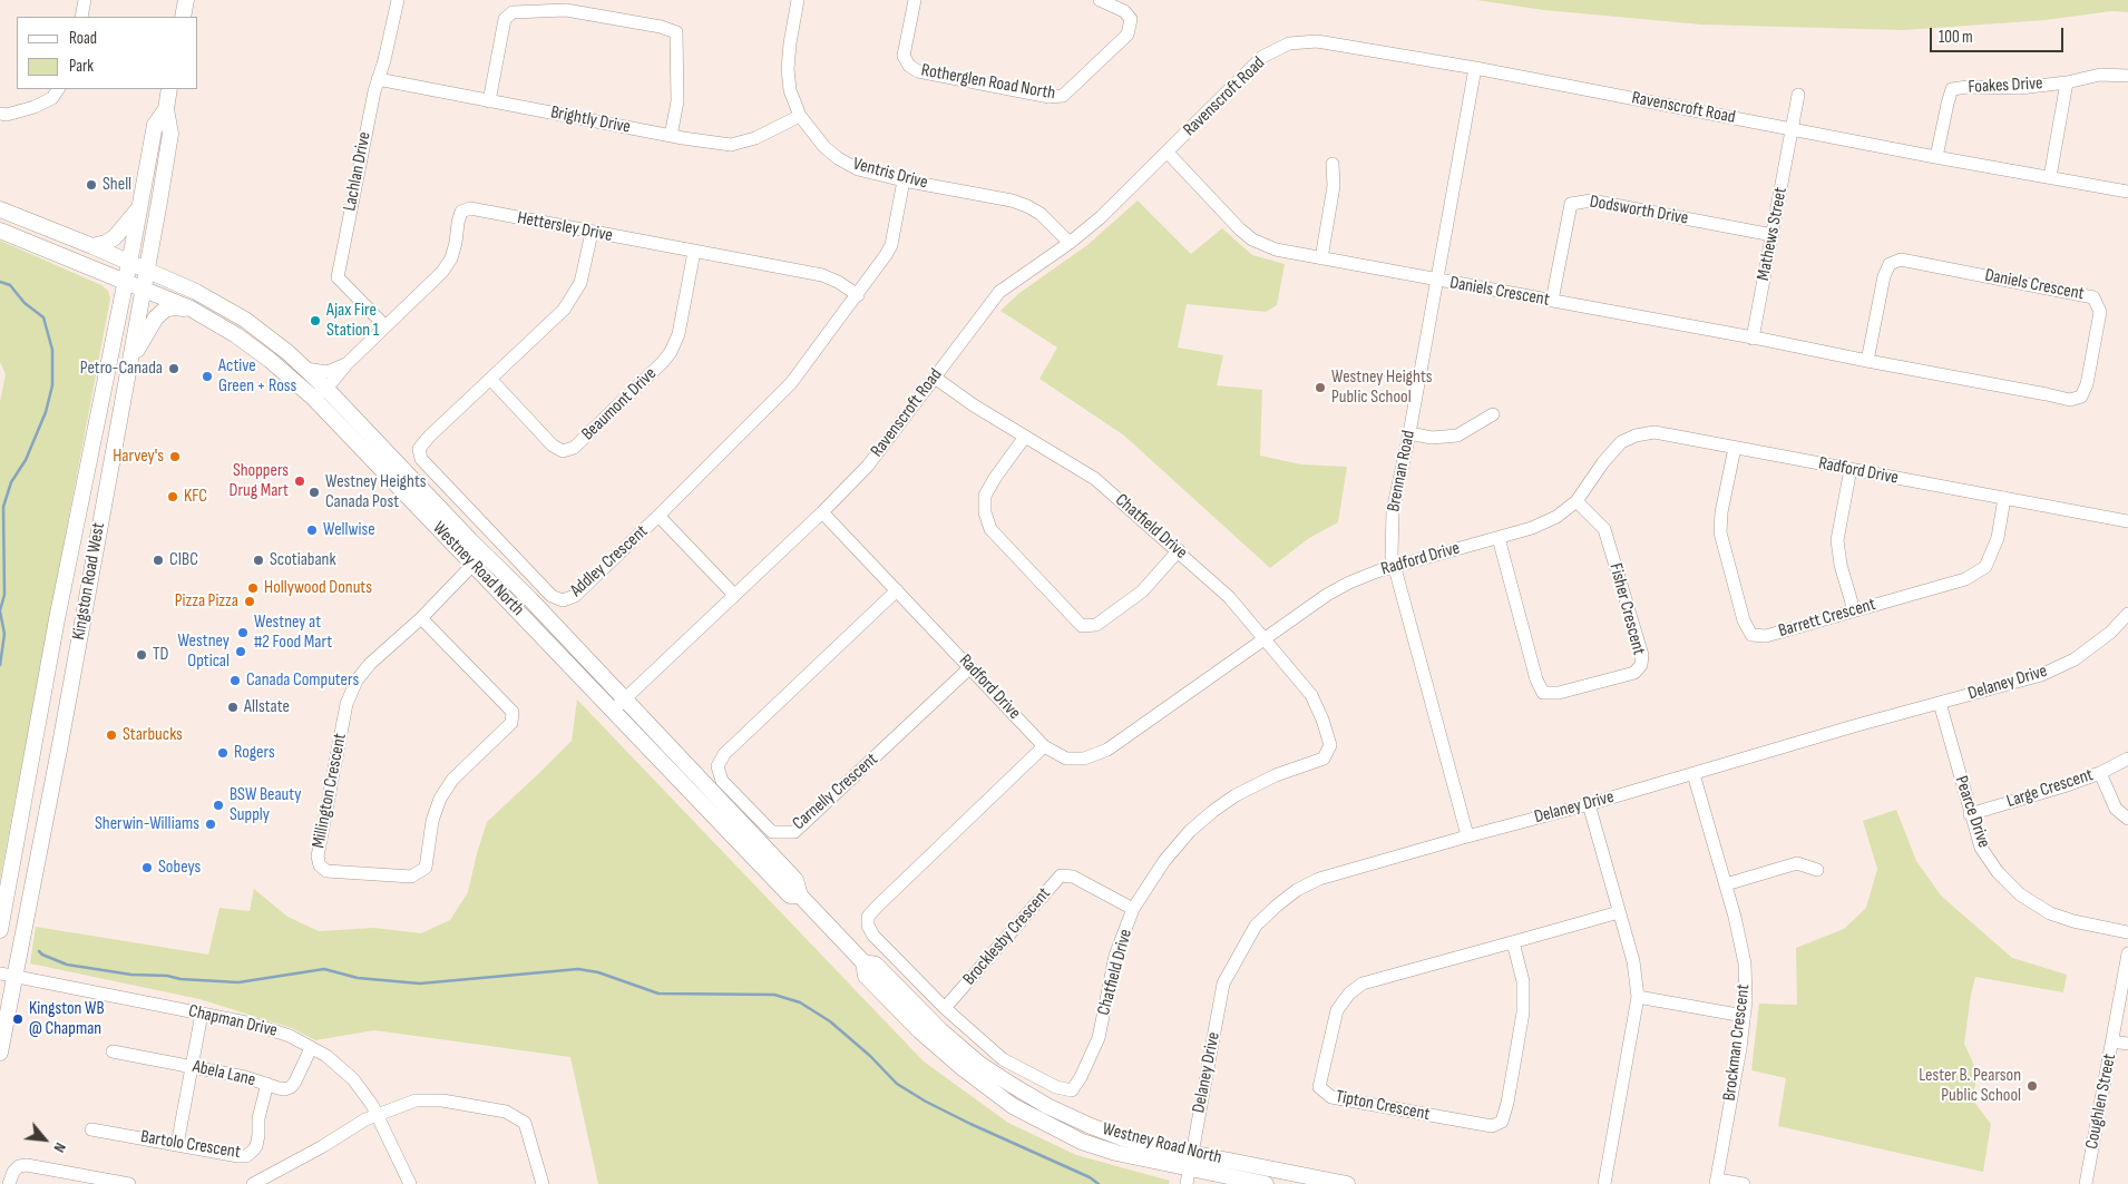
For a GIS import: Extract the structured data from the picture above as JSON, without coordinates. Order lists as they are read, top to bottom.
{
  "streets": {
    "main road": ["Westney Road North", "Kingston Road West"],
    "street": [
      "Rotherglen Road North",
      "Foakes Drive",
      "Ravenscroft Road",
      "Brightly Drive",
      "Lachlan Drive",
      "Ventris Drive",
      "Dodsworth Drive",
      "Hettersley Drive",
      "Mathews Street",
      "Daniels Crescent",
      "Beaumont Drive",
      "Brennan Road",
      "Radford Drive",
      "Chatfield Drive",
      "Addley Crescent",
      "Fisher Crescent",
      "Barrett Crescent",
      "Delaney Drive",
      "Large Crescent",
      "Millington Crescent",
      "Carnelly Crescent",
      "Pearce Drive",
      "Brocklesby Crescent",
      "Chapman Drive",
      "Brockman Crescent",
      "Abela Lane",
      "Coughlen Street",
      "Tipton Crescent",
      "Bartolo Crescent"
    ]
  },
  "crossings": [
    ["Foakes Drive", "Ravenscroft Road"],
    ["Ravenscroft Road", "Ventris Drive"],
    ["Ravenscroft Road", "Mathews Street"],
    ["Ravenscroft Road", "Daniels Crescent"],
    ["Ravenscroft Road", "Brennan Road"],
    ["Ravenscroft Road", "Radford Drive"],
    ["Ravenscroft Road", "Chatfield Drive"],
    ["Ravenscroft Road", "Westney Road North"],
    ["Brightly Drive", "Lachlan Drive"],
    ["Brightly Drive", "Ventris Drive"],
    ["Lachlan Drive", "Hettersley Drive"],
    ["Ventris Drive", "Addley Crescent"],
    ["Dodsworth Drive", "Mathews Street"],
    ["Dodsworth Drive", "Daniels Crescent"],
    ["Hettersley Drive", "Beaumont Drive"],
    ["Hettersley Drive", "Addley Crescent"],
    ["Hettersley Drive", "Westney Road North"],
    ["Mathews Street", "Daniels Crescent"],
    ["Daniels Crescent", "Brennan Road"],
    ["Beaumont Drive", "Addley Crescent"],
    ["Brennan Road", "Radford Drive"],
    ["Brennan Road", "Delaney Drive"],
    ["Radford Drive", "Chatfield Drive"],
    ["Radford Drive", "Fisher Crescent"],
    ["Radford Drive", "Barrett Crescent"],
    ["Radford Drive", "Carnelly Crescent"],
    ["Chatfield Drive", "Brocklesby Crescent"],
    ["Westney Road North", "Kingston Road West"],
    ["Westney Road North", "Delaney Drive"],
    ["Westney Road North", "Millington Crescent"],
    ["Kingston Road West", "Chapman Drive"],
    ["Delaney Drive", "Pearce Drive"],
    ["Delaney Drive", "Brockman Crescent"],
    ["Large Crescent", "Pearce Drive"],
    ["Chapman Drive", "Abela Lane"],
    ["Abela Lane", "Bartolo Crescent"]
  ],
  "places": [
    "Shell",
    "Ajax Fire Station 1",
    "Petro-Canada",
    "Active Green + Ross",
    "Westney Heights Public School",
    "Harvey's",
    "Shoppers Drug Mart",
    "Westney Heights Canada Post",
    "KFC",
    "Wellwise",
    "CIBC",
    "Scotiabank",
    "Hollywood Donuts",
    "Pizza Pizza",
    "Westney at #2 Food Mart",
    "Westney Optical",
    "TD",
    "Canada Computers",
    "Allstate",
    "Starbucks",
    "Rogers",
    "BSW Beauty Supply",
    "Sherwin-Williams",
    "Sobeys",
    "Kingston WB @ Chapman",
    "Lester B. Pearson Public School"
  ],
  "legend": ["Road", "Park"],
  "scale_bar": "100 m",
  "north": "bottom right"
}
